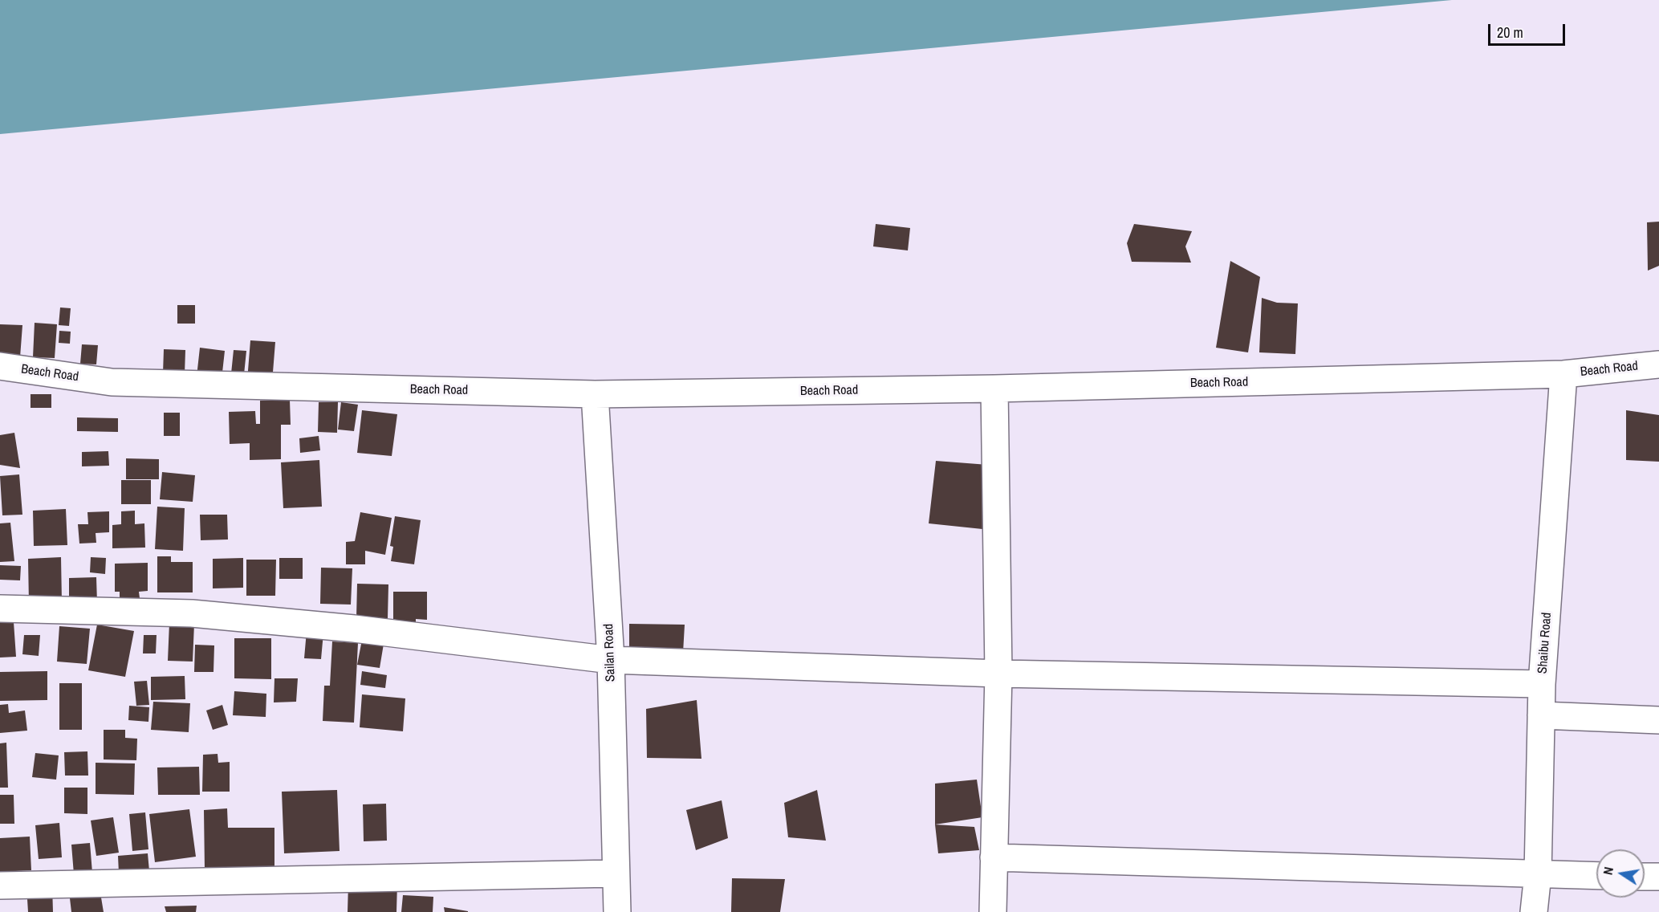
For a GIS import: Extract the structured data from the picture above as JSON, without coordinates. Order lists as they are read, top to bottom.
{
  "streets": {
    "street": ["Beach Road", "Shaibu Road", "Sailan Road"]
  },
  "crossings": [
    ["Beach Road", "Shaibu Road"],
    ["Beach Road", "Sailan Road"]
  ],
  "scale_bar": "20 m",
  "north": "left"
}
